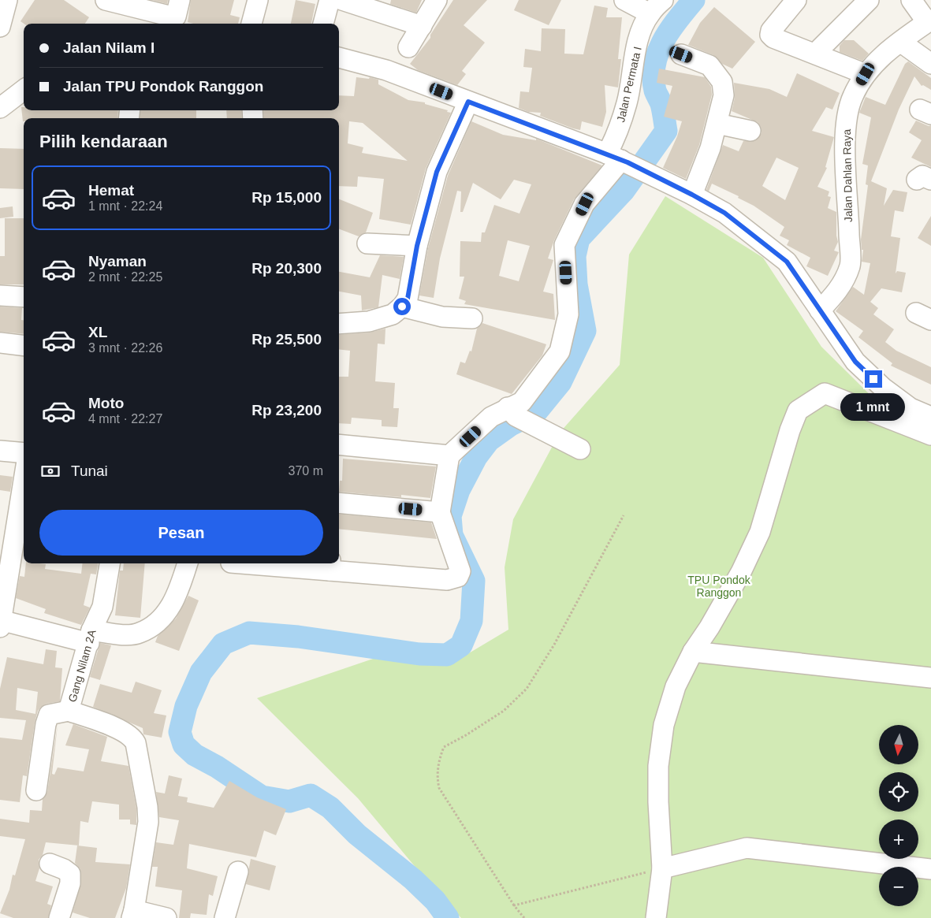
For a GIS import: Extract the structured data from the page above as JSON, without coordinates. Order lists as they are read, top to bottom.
{
  "streets": {
    "street": ["Jalan Permata I", "Jalan Dahlan Raya", "Gang Nilam 2A"]
  },
  "parks": ["TPU Pondok Ranggon"],
  "north": "bottom",
  "page": {
    "banner": ["Jalan Nilam I", "Jalan TPU Pondok Ranggon"],
    "heading": "Pilih kendaraan",
    "list": [
      {
        "name": "Hemat",
        "note": "1 mnt · 22:24",
        "value": "Rp 15,000"
      },
      {
        "name": "Nyaman",
        "note": "2 mnt · 22:25",
        "value": "Rp 20,300"
      },
      {
        "name": "XL",
        "note": "3 mnt · 22:26",
        "value": "Rp 25,500"
      },
      {
        "name": "Moto",
        "note": "4 mnt · 22:27",
        "value": "Rp 23,200"
      }
    ],
    "bubble": "1 mnt",
    "pay": ["Tunai", "370 m"],
    "buttons": "Pesan",
    "map_buttons": ["+", "−"]
  }
}
